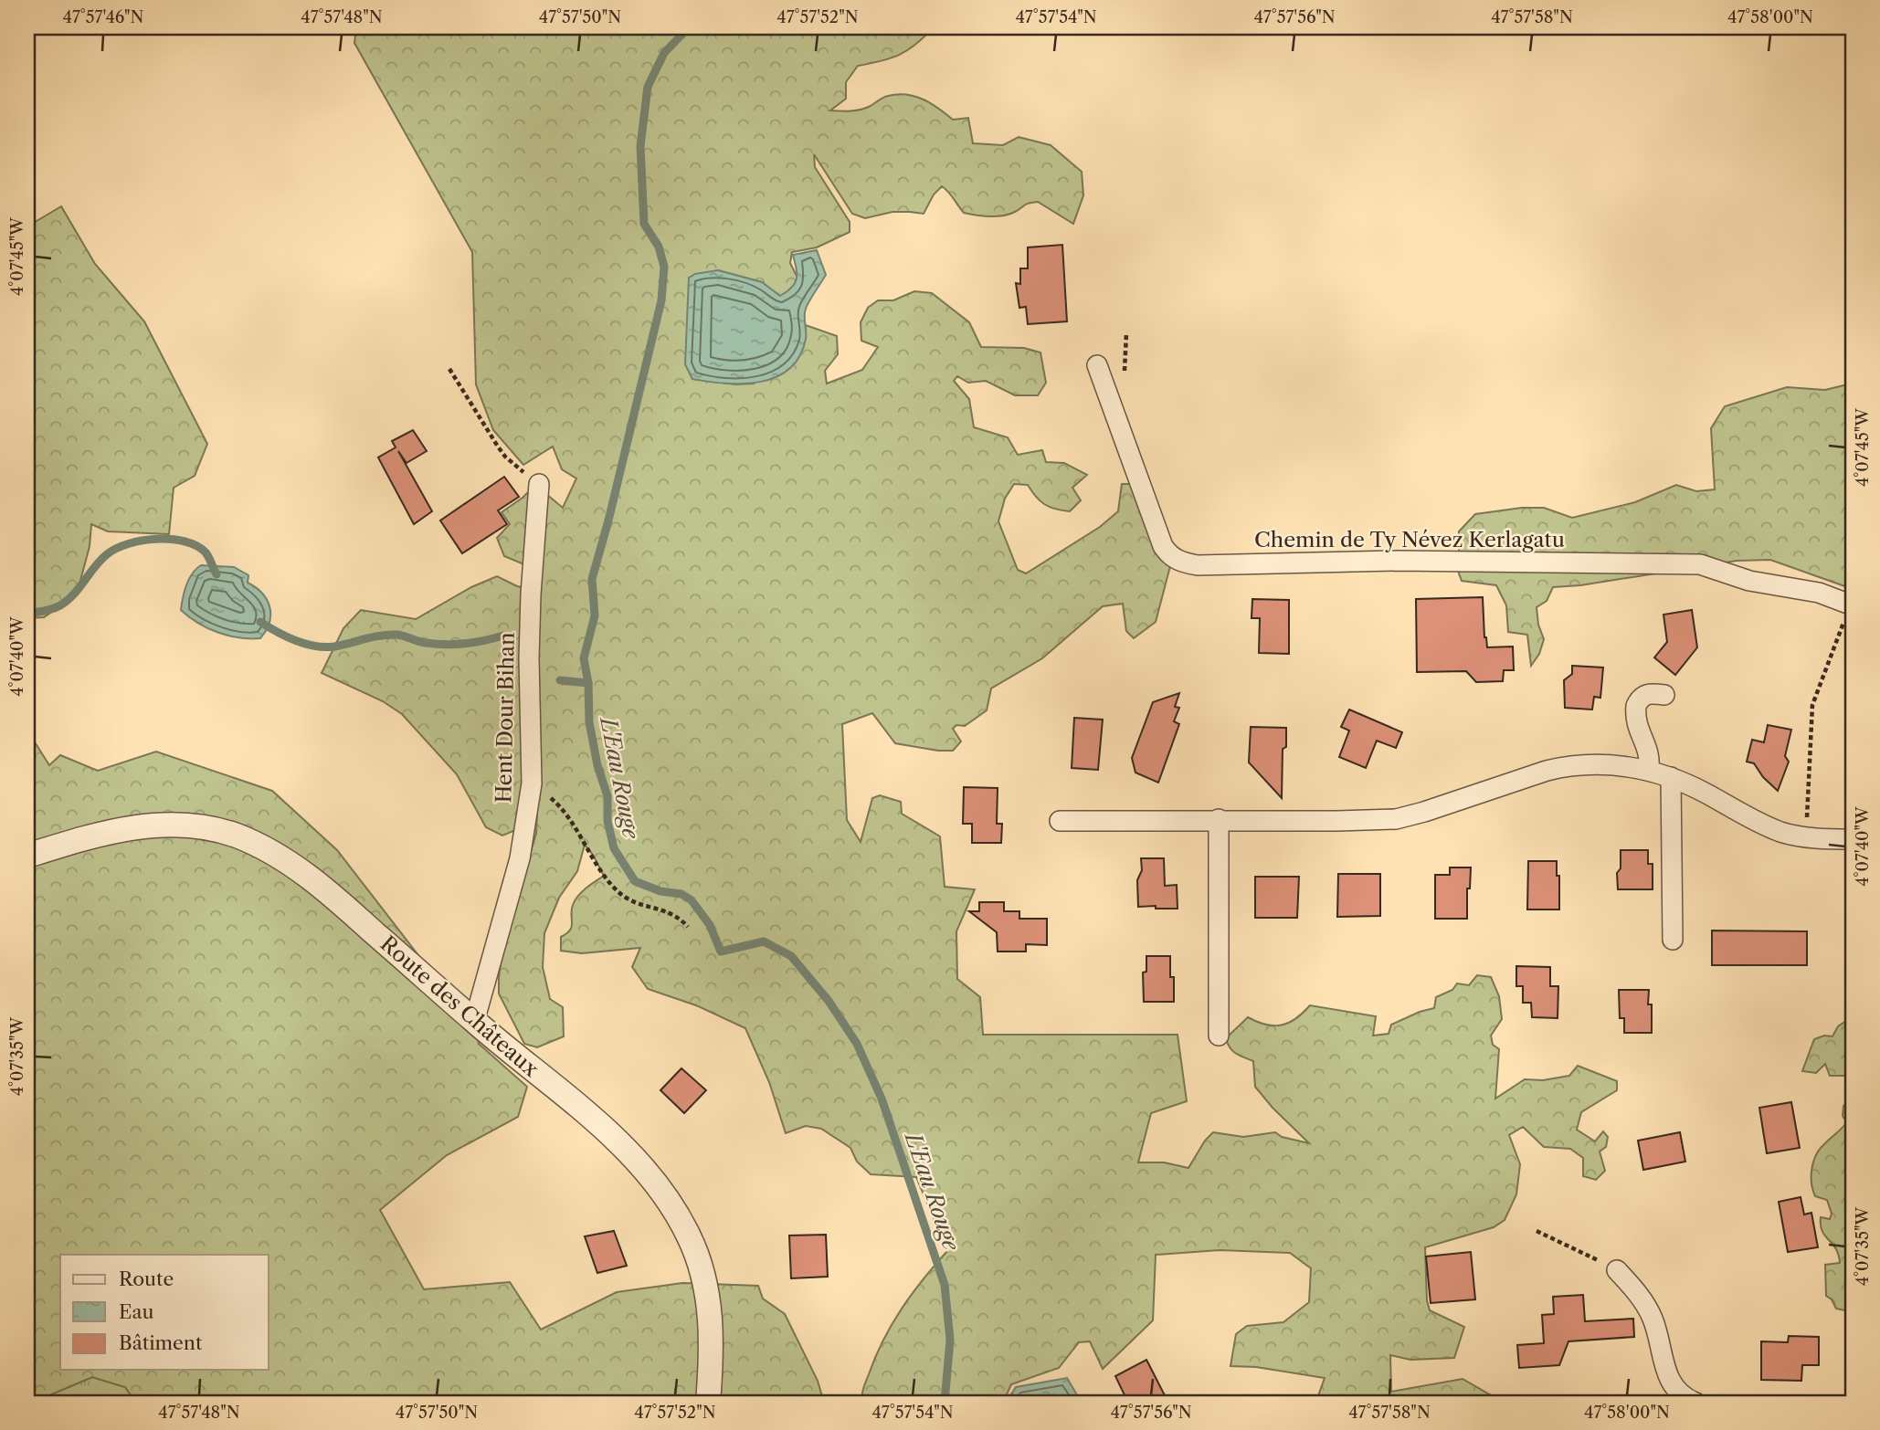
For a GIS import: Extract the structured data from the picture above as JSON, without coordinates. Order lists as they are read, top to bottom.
{
  "streets": {
    "street": ["Chemin de Ty Névez Kerlagatu", "Hent Dour Bihan", "Route des Châteaux"]
  },
  "crossings": [
    ["Hent Dour Bihan", "Route des Châteaux"]
  ],
  "water": ["L'Eau Rouge"],
  "legend": ["Route", "Eau", "Bâtiment"],
  "coordinates": [
    "47°57'46\"N",
    "47°57'48\"N",
    "47°57'50\"N",
    "47°57'52\"N",
    "47°57'54\"N",
    "47°57'56\"N",
    "47°57'58\"N",
    "47°58'00\"N",
    "4°07'45\"W",
    "4°07'40\"W",
    "4°07'35\"W"
  ]
}
